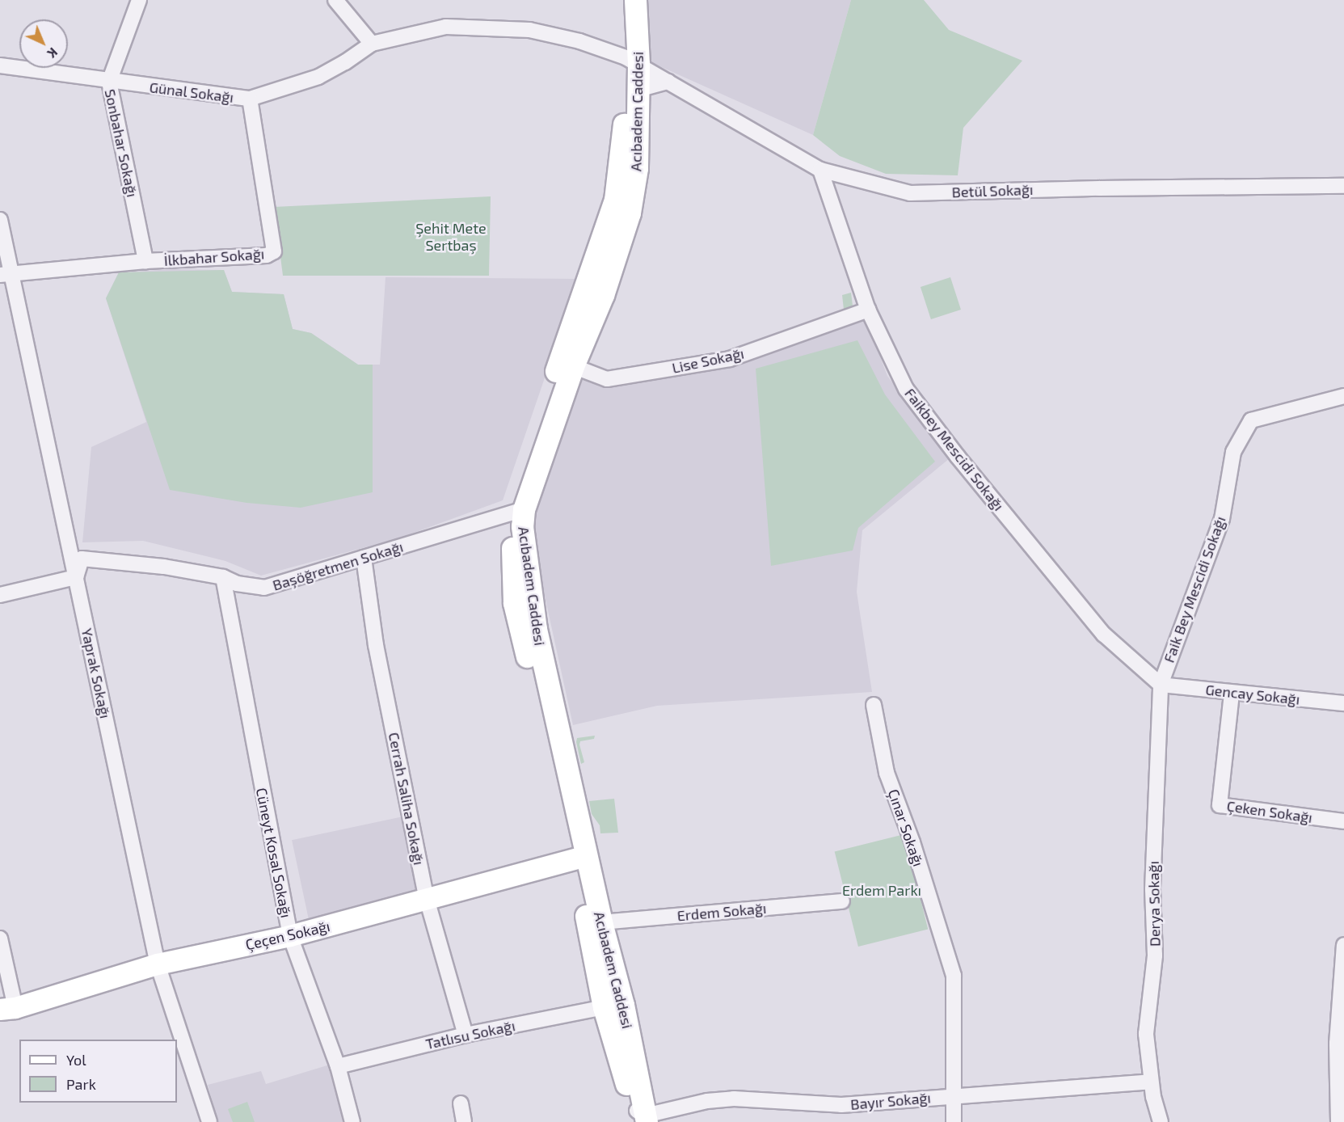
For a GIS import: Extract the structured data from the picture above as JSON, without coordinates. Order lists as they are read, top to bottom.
{
  "streets": {
    "main road": ["Acıbadem Caddesi", "Çeçen Sokağı"],
    "street": [
      "Günal Sokağı",
      "Sonbahar Sokağı",
      "Betül Sokağı",
      "İlkbahar Sokağı",
      "Lise Sokağı",
      "Faikbey Mescidi Sokağı",
      "Başöğretmen Sokağı",
      "Faik Bey Mescidi Sokağı",
      "Yaprak Sokağı",
      "Gencay Sokağı",
      "Cerrah Saliha Sokağı",
      "Çeken Sokağı",
      "Çınar Sokağı",
      "Cüneyt Kosal Sokağı",
      "Derya Sokağı",
      "Erdem Sokağı",
      "Tatlısu Sokağı",
      "Bayır Sokağı"
    ]
  },
  "crossings": [
    ["Günal Sokağı", "Sonbahar Sokağı"],
    ["Günal Sokağı", "Betül Sokağı"],
    ["Günal Sokağı", "İlkbahar Sokağı"],
    ["Acıbadem Caddesi", "Betül Sokağı"],
    ["Acıbadem Caddesi", "Lise Sokağı"],
    ["Acıbadem Caddesi", "Başöğretmen Sokağı"],
    ["Acıbadem Caddesi", "Erdem Sokağı"],
    ["Acıbadem Caddesi", "Çeçen Sokağı"],
    ["Acıbadem Caddesi", "Tatlısu Sokağı"],
    ["Acıbadem Caddesi", "Bayır Sokağı"],
    ["Sonbahar Sokağı", "İlkbahar Sokağı"],
    ["Betül Sokağı", "Faikbey Mescidi Sokağı"],
    ["İlkbahar Sokağı", "Yaprak Sokağı"],
    ["Lise Sokağı", "Faikbey Mescidi Sokağı"],
    ["Faikbey Mescidi Sokağı", "Faik Bey Mescidi Sokağı"],
    ["Faikbey Mescidi Sokağı", "Gencay Sokağı"],
    ["Faikbey Mescidi Sokağı", "Derya Sokağı"],
    ["Başöğretmen Sokağı", "Yaprak Sokağı"],
    ["Başöğretmen Sokağı", "Cerrah Saliha Sokağı"],
    ["Başöğretmen Sokağı", "Cüneyt Kosal Sokağı"],
    ["Faik Bey Mescidi Sokağı", "Gencay Sokağı"],
    ["Faik Bey Mescidi Sokağı", "Derya Sokağı"],
    ["Yaprak Sokağı", "Çeçen Sokağı"],
    ["Gencay Sokağı", "Çeken Sokağı"],
    ["Gencay Sokağı", "Derya Sokağı"],
    ["Cerrah Saliha Sokağı", "Çeçen Sokağı"],
    ["Cerrah Saliha Sokağı", "Tatlısu Sokağı"],
    ["Çınar Sokağı", "Bayır Sokağı"],
    ["Cüneyt Kosal Sokağı", "Çeçen Sokağı"],
    ["Cüneyt Kosal Sokağı", "Tatlısu Sokağı"],
    ["Derya Sokağı", "Bayır Sokağı"]
  ],
  "parks": ["Şehit Mete Sertbaş", "Erdem Parkı"],
  "legend": ["Yol", "Park"],
  "north": "bottom right"
}
